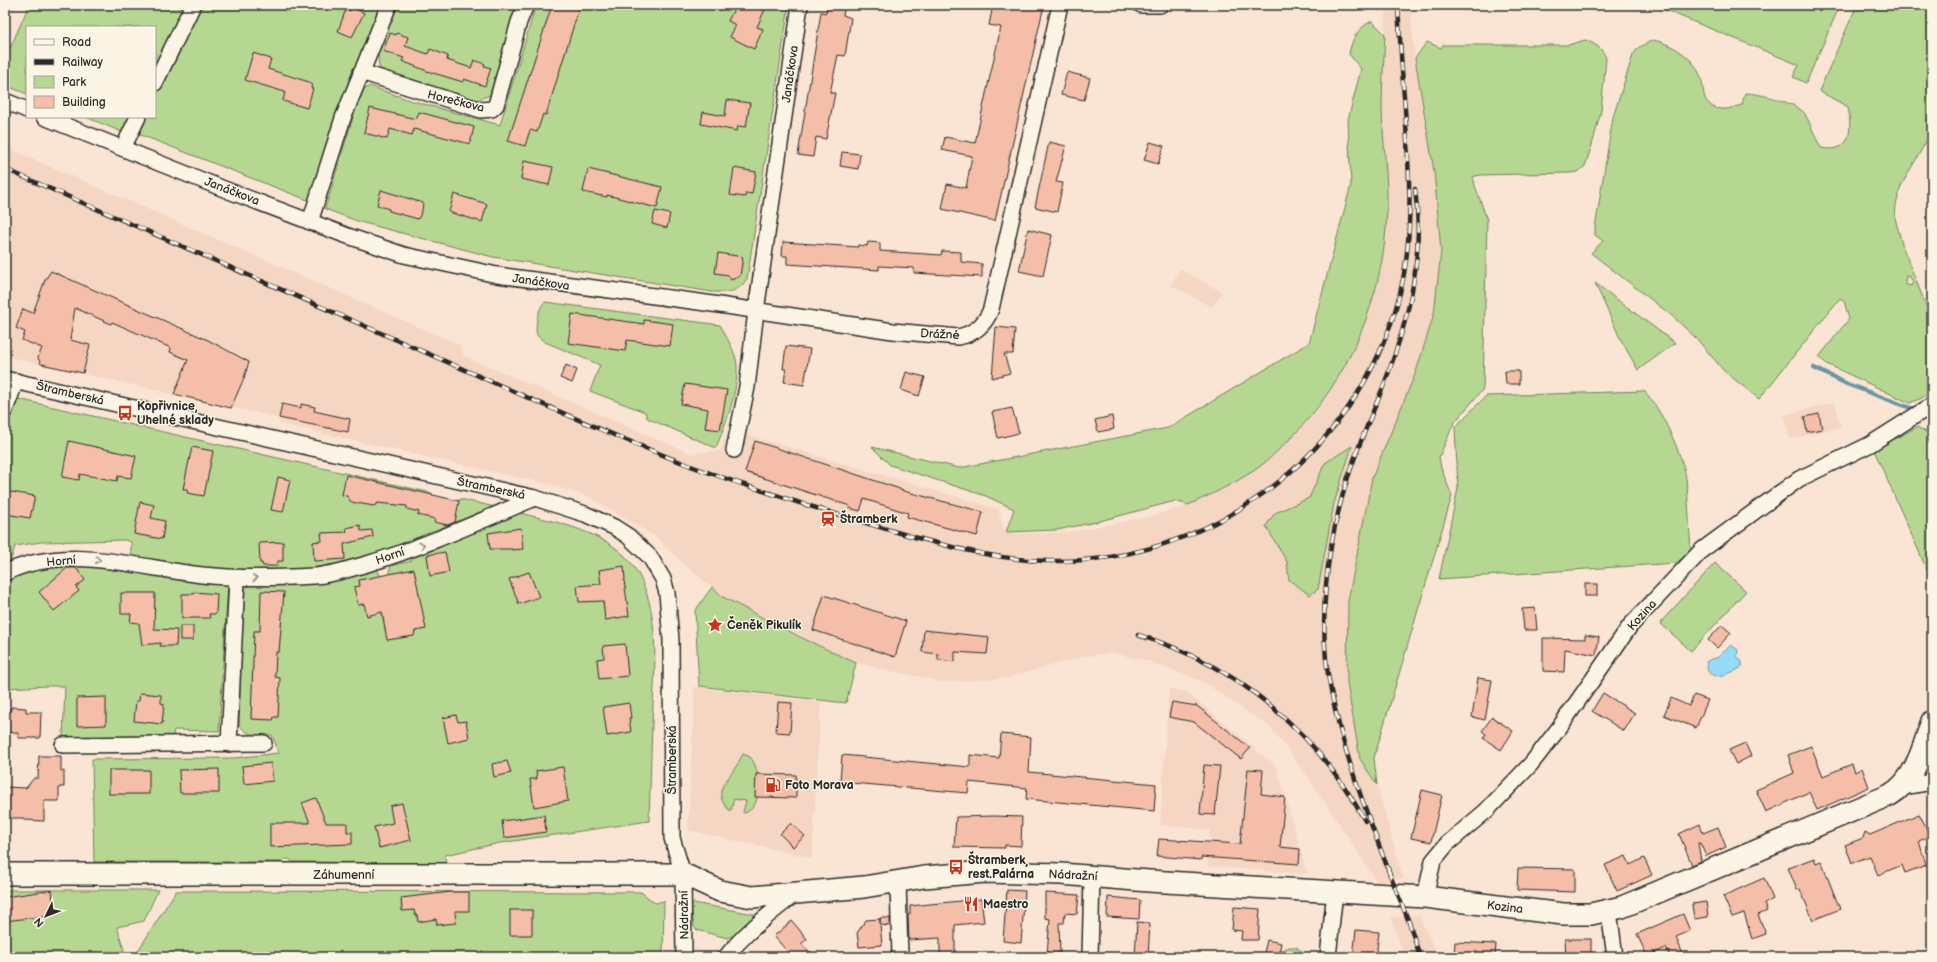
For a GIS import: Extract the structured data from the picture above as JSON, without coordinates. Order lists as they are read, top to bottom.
{
  "streets": {
    "main road": ["Kozina", "Záhumenní", "Nádražní"],
    "street": [
      "Janáčkova",
      "Horečkova",
      "Drážné",
      "Štramberská",
      "Horní"
    ]
  },
  "crossings": [
    ["Janáčkova", "Drážné"],
    ["Štramberská", "Horní"],
    ["Štramberská", "Záhumenní"],
    ["Štramberská", "Nádražní"],
    ["Kozina", "Nádražní"],
    ["Záhumenní", "Nádražní"]
  ],
  "one_way": ["Horní"],
  "places": {
    "bus stop": ["Kopřivnice, Uhelné sklady", "Štramberk, rest.Palárna"],
    "station": ["Štramberk"],
    "place": ["Čeněk Pikulík"],
    "fuel station": ["Foto Morava"],
    "restaurant": ["Maestro"]
  },
  "legend": [
    "Road",
    "Railway",
    "Park",
    "Building"
  ],
  "north": "bottom left"
}
